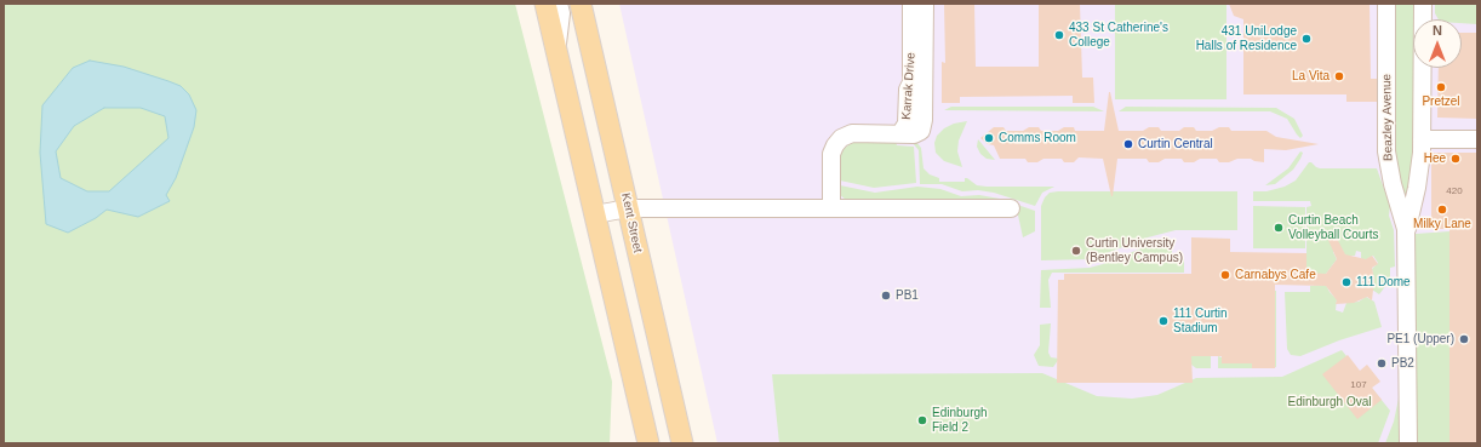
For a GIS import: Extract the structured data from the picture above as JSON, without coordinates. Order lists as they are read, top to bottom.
{
  "streets": {
    "main road": ["Kent Street"],
    "street": ["Karrak Drive", "Beazley Avenue"]
  },
  "parks": ["Edinburgh Oval"],
  "places": [
    "433 St Catherine's College",
    "431 UniLodge Halls of Residence",
    "La Vita",
    "Pretzel",
    "Comms Room",
    "Curtin Central",
    "Hee",
    "Milky Lane",
    "Curtin Beach Volleyball Courts",
    "Curtin University (Bentley Campus)",
    "Carnabys Cafe",
    "111 Dome",
    "PB1",
    "111 Curtin Stadium",
    "PE1 (Upper)",
    "PB2",
    "Edinburgh Field 2"
  ],
  "house_numbers": ["420", "107"],
  "north": "top"
}
